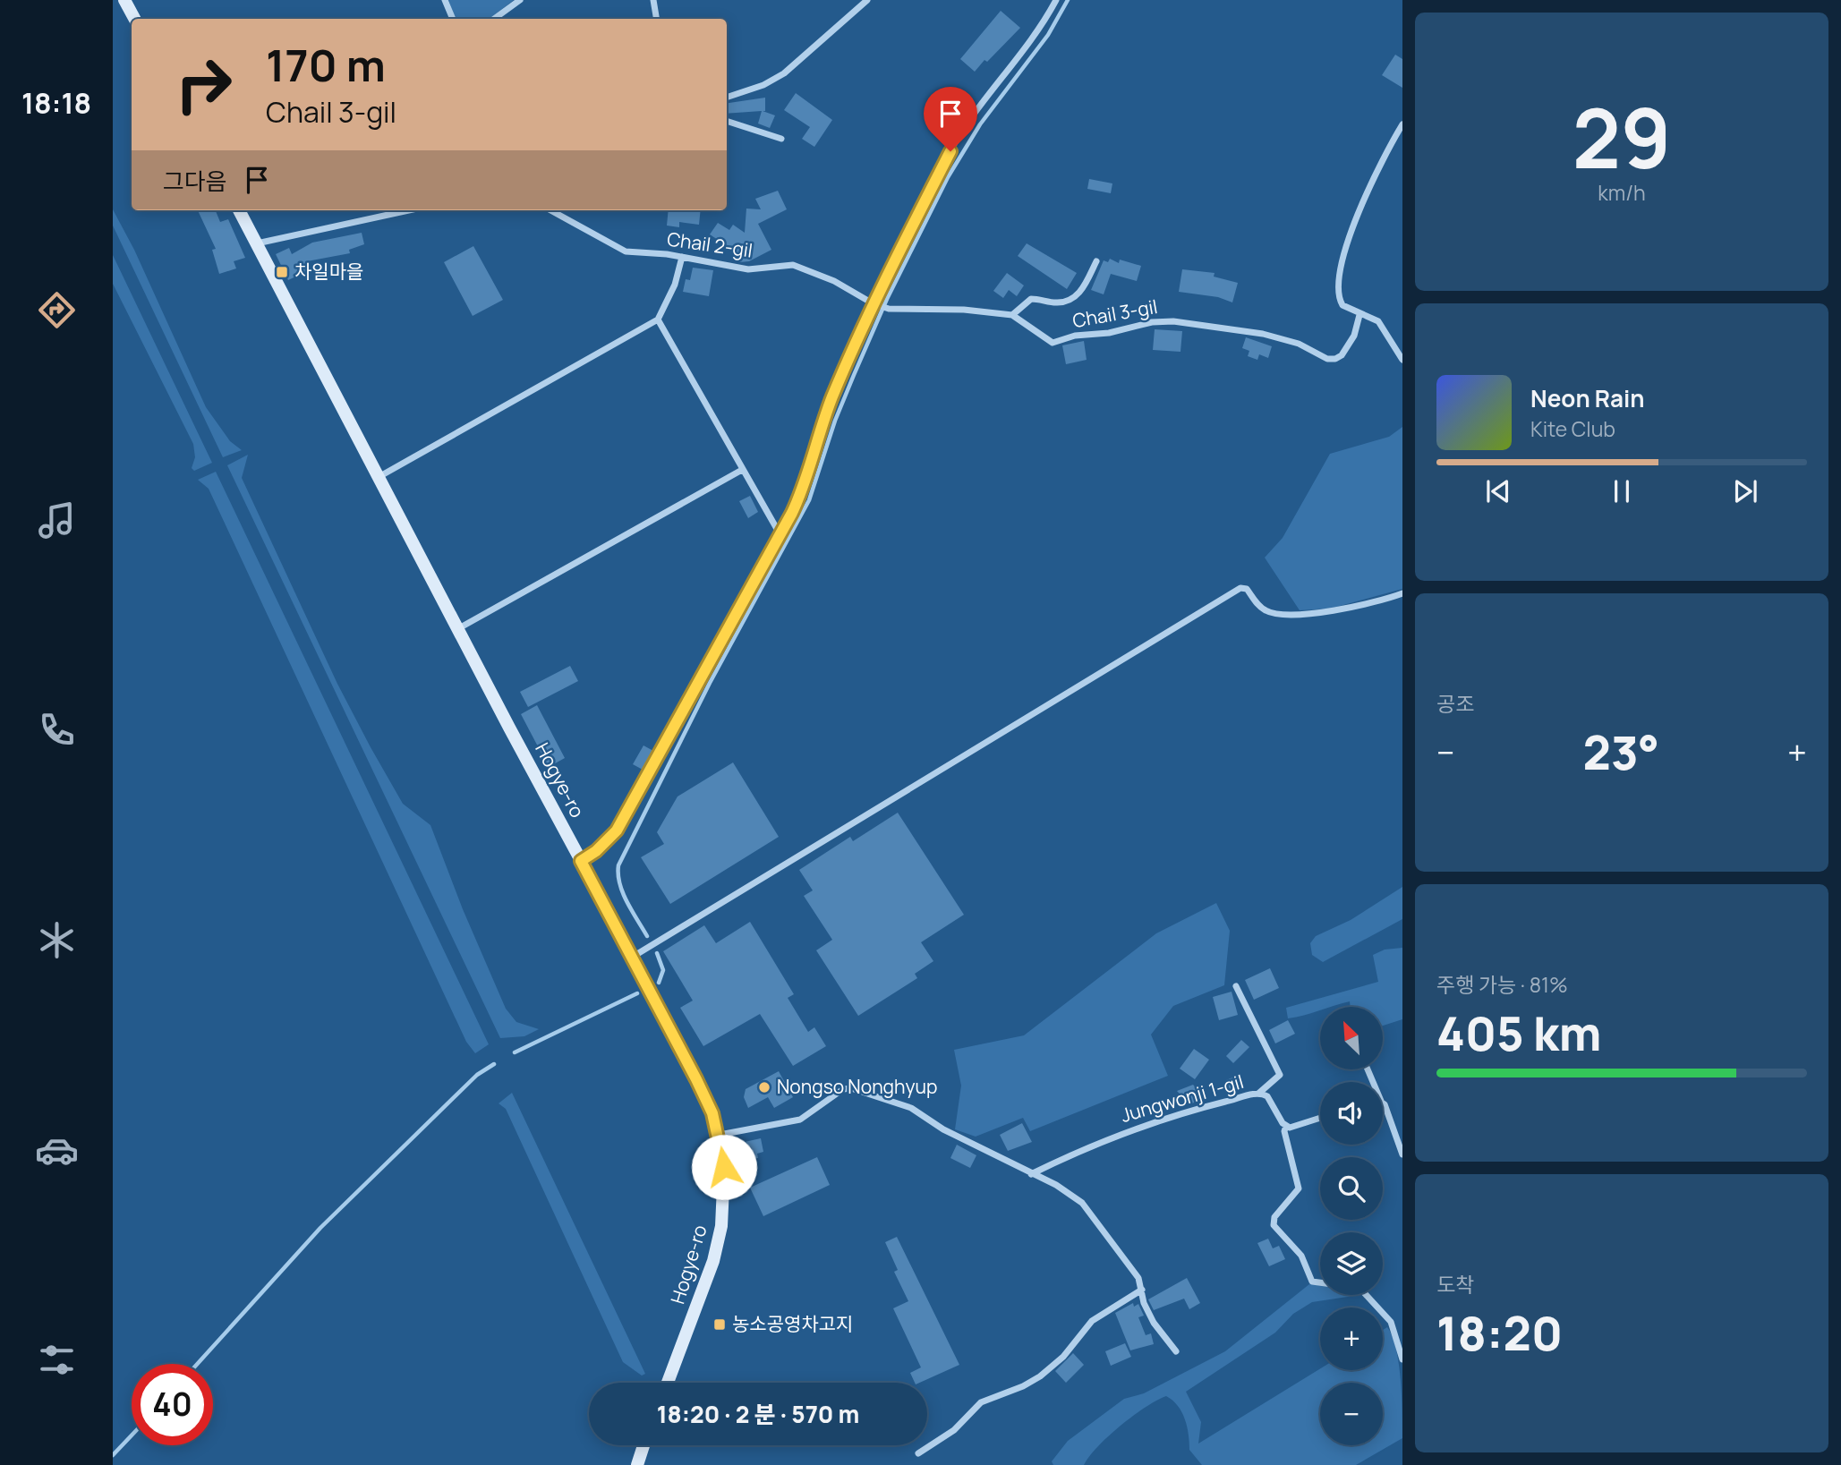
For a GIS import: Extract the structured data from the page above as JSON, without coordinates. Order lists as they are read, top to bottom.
{
  "streets": {
    "street": [
      "Chail 2-gil",
      "Chail 3-gil",
      "Hogye-ro",
      "Jungwonji 1-gil"
    ]
  },
  "crossings": [
    ["Chail 2-gil", "Chail 3-gil"]
  ],
  "places": {
    "transit": ["차일마을", "농소공영차고지"],
    "other": ["Nongso Nonghyup"]
  },
  "north": "top left",
  "page": {
    "tabs": "18:18",
    "tile": [
      ["29", "km/h"],
      "공조",
      ["주행 가능 · 81%", "405 km"],
      ["도착", "18:20"]
    ],
    "turn": ["170 m", "Chail 3-gil"],
    "then": "그다음",
    "song": ["Neon Rain", "Kite Club"],
    "heat": ["−", "23°", "+"],
    "map_buttons": ["+", "−"],
    "limit": "40",
    "trip": "18:20 · 2 분 · 570 m"
  }
}
